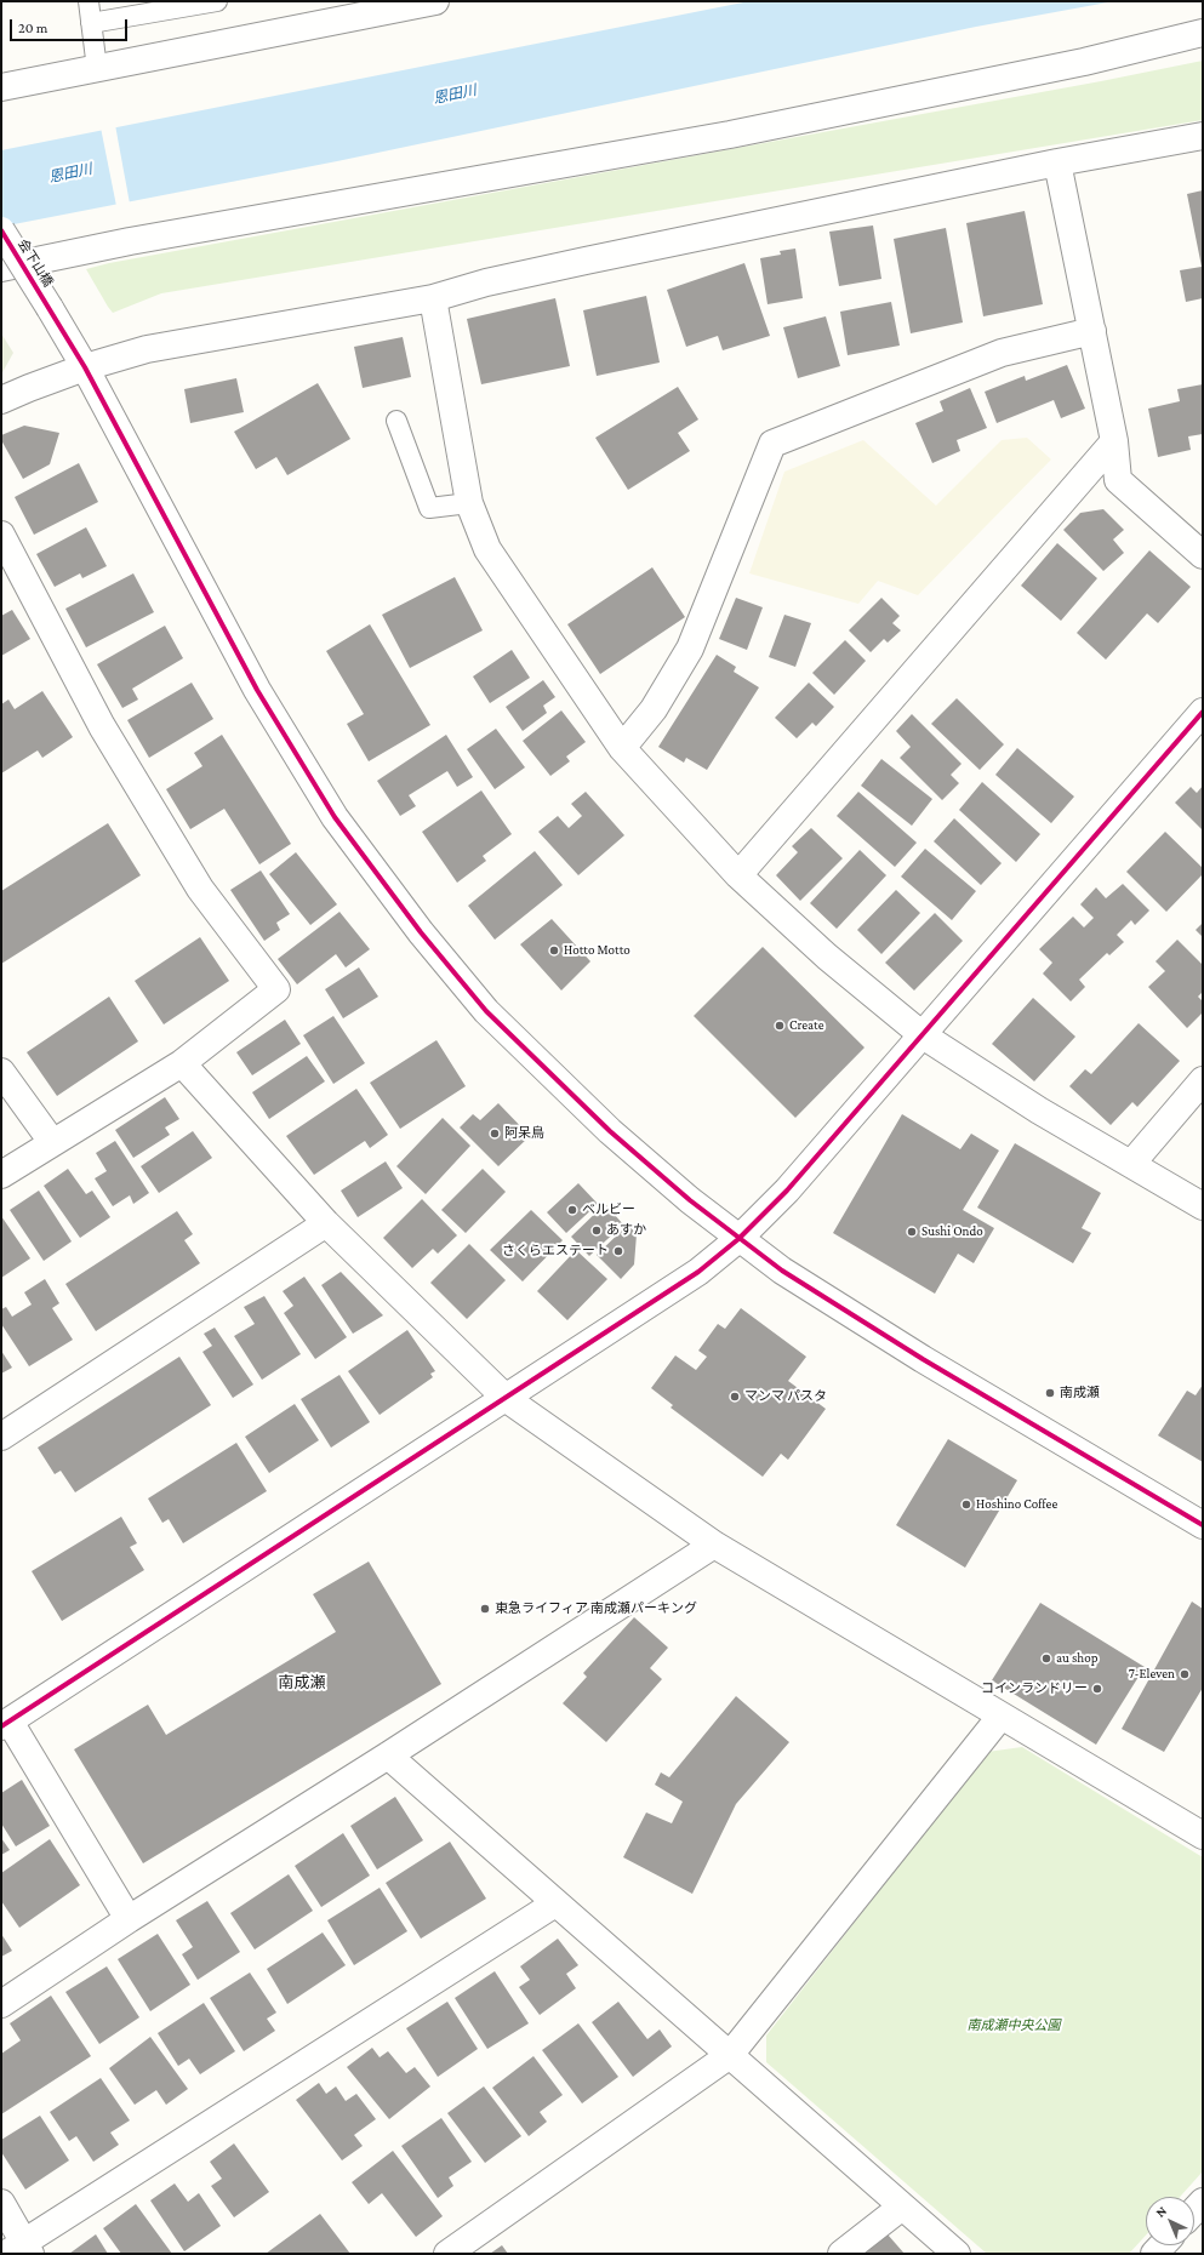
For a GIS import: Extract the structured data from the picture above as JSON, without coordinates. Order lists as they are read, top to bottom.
{
  "streets": {
    "street": ["会下山橋"]
  },
  "districts": ["南成瀬"],
  "water": ["恩田川"],
  "parks": ["南成瀬中央公園"],
  "places": [
    "Hotto Motto",
    "Create",
    "阿呆鳥",
    "ベルビー",
    "あすか",
    "Sushi Ondo",
    "さくらエステート",
    "南成瀬",
    "マンマ パスタ",
    "Hoshino Coffee",
    "東急ライフィア 南成瀬パーキング",
    "au shop",
    "7-Eleven",
    "コインランドリー"
  ],
  "scale_bar": "20 m",
  "north": "top left"
}
